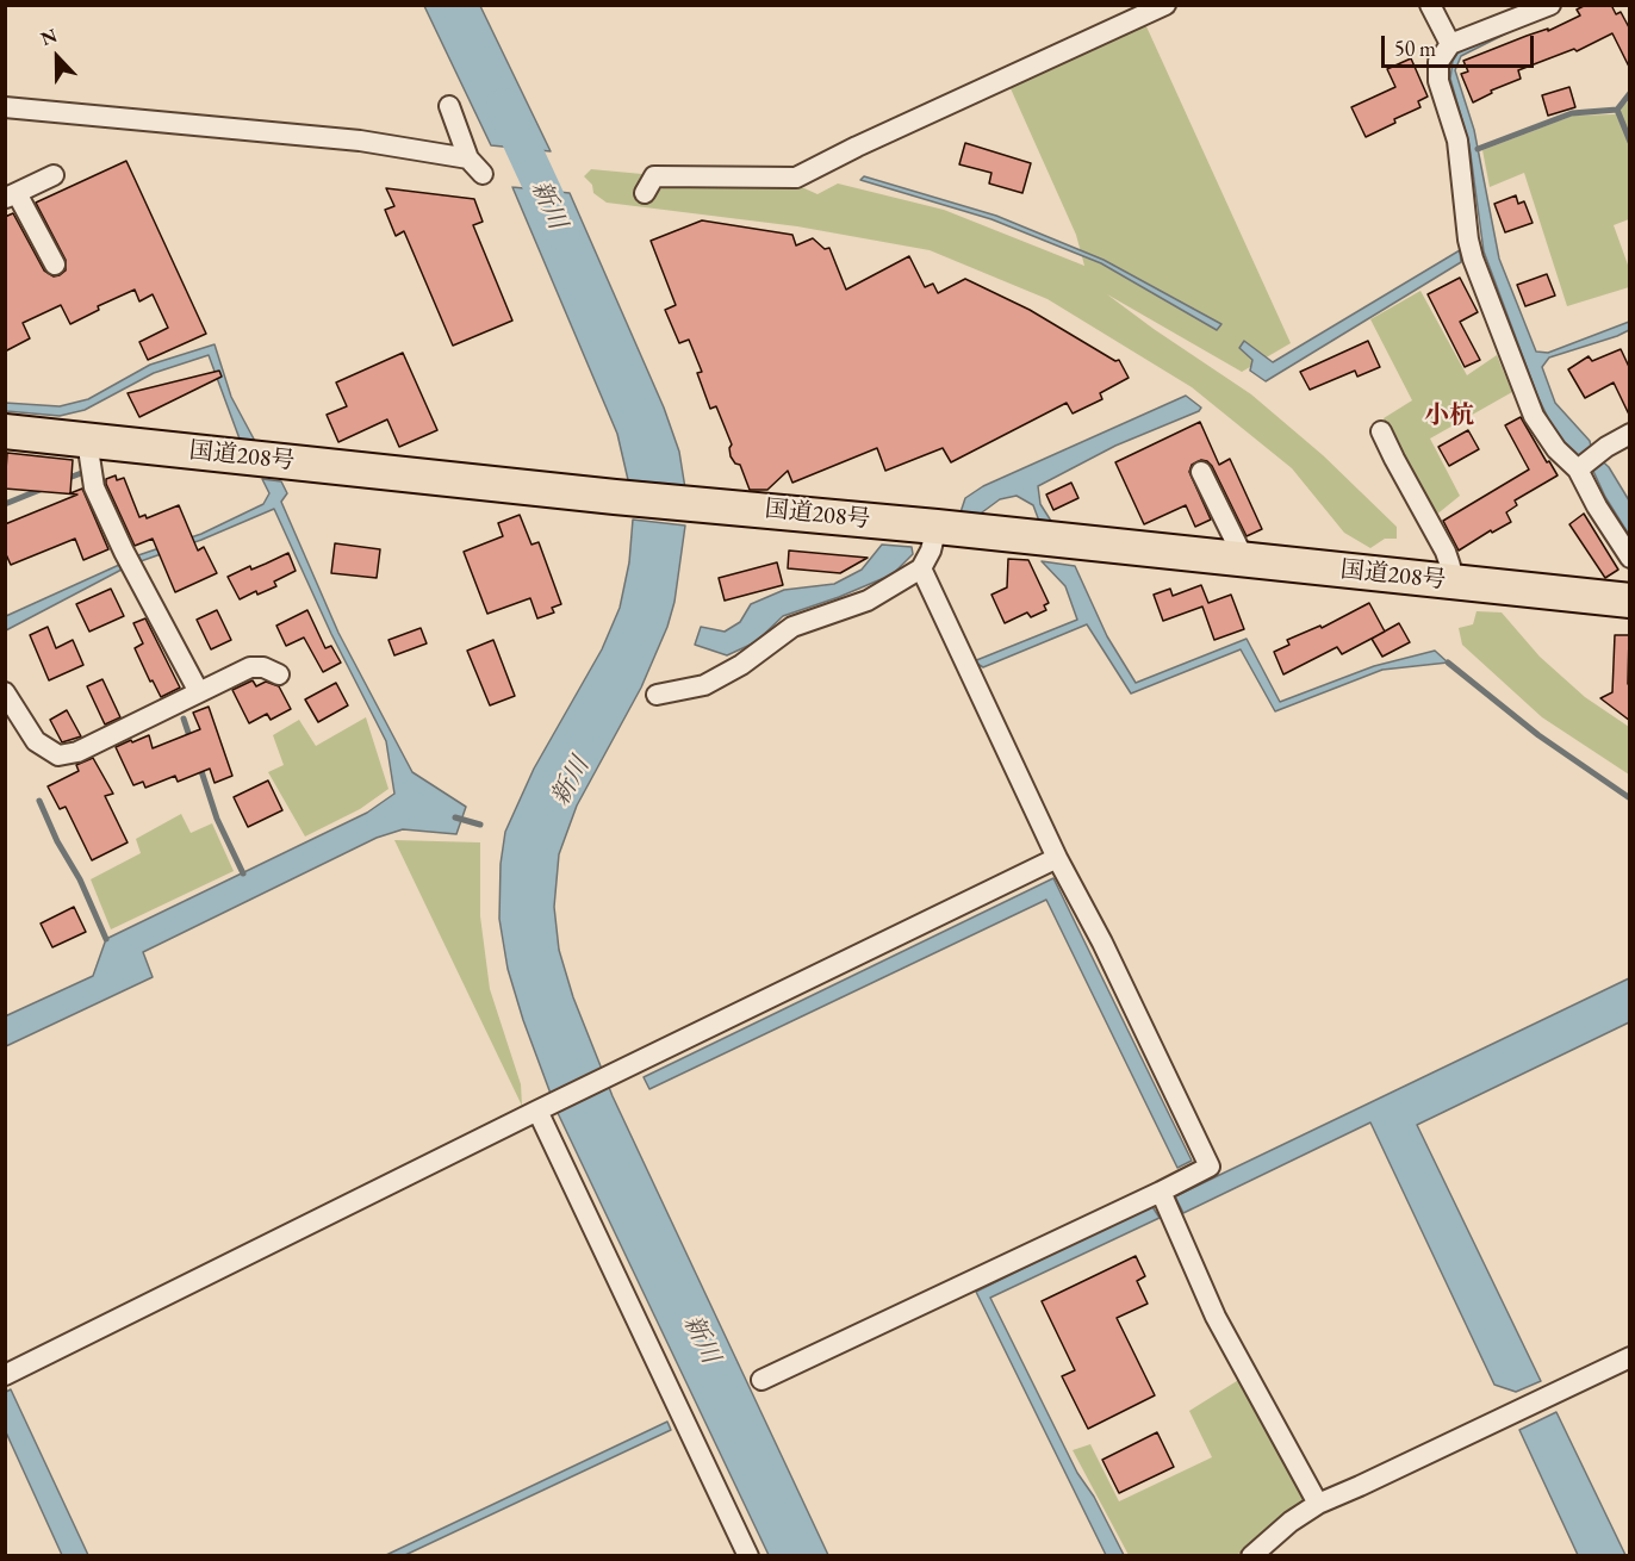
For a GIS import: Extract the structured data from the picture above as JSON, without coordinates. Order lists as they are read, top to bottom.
{
  "streets": {
    "highway": ["国道208号"]
  },
  "districts": ["小杭"],
  "water": ["新川"],
  "scale_bar": "50 m",
  "north": "top"
}
